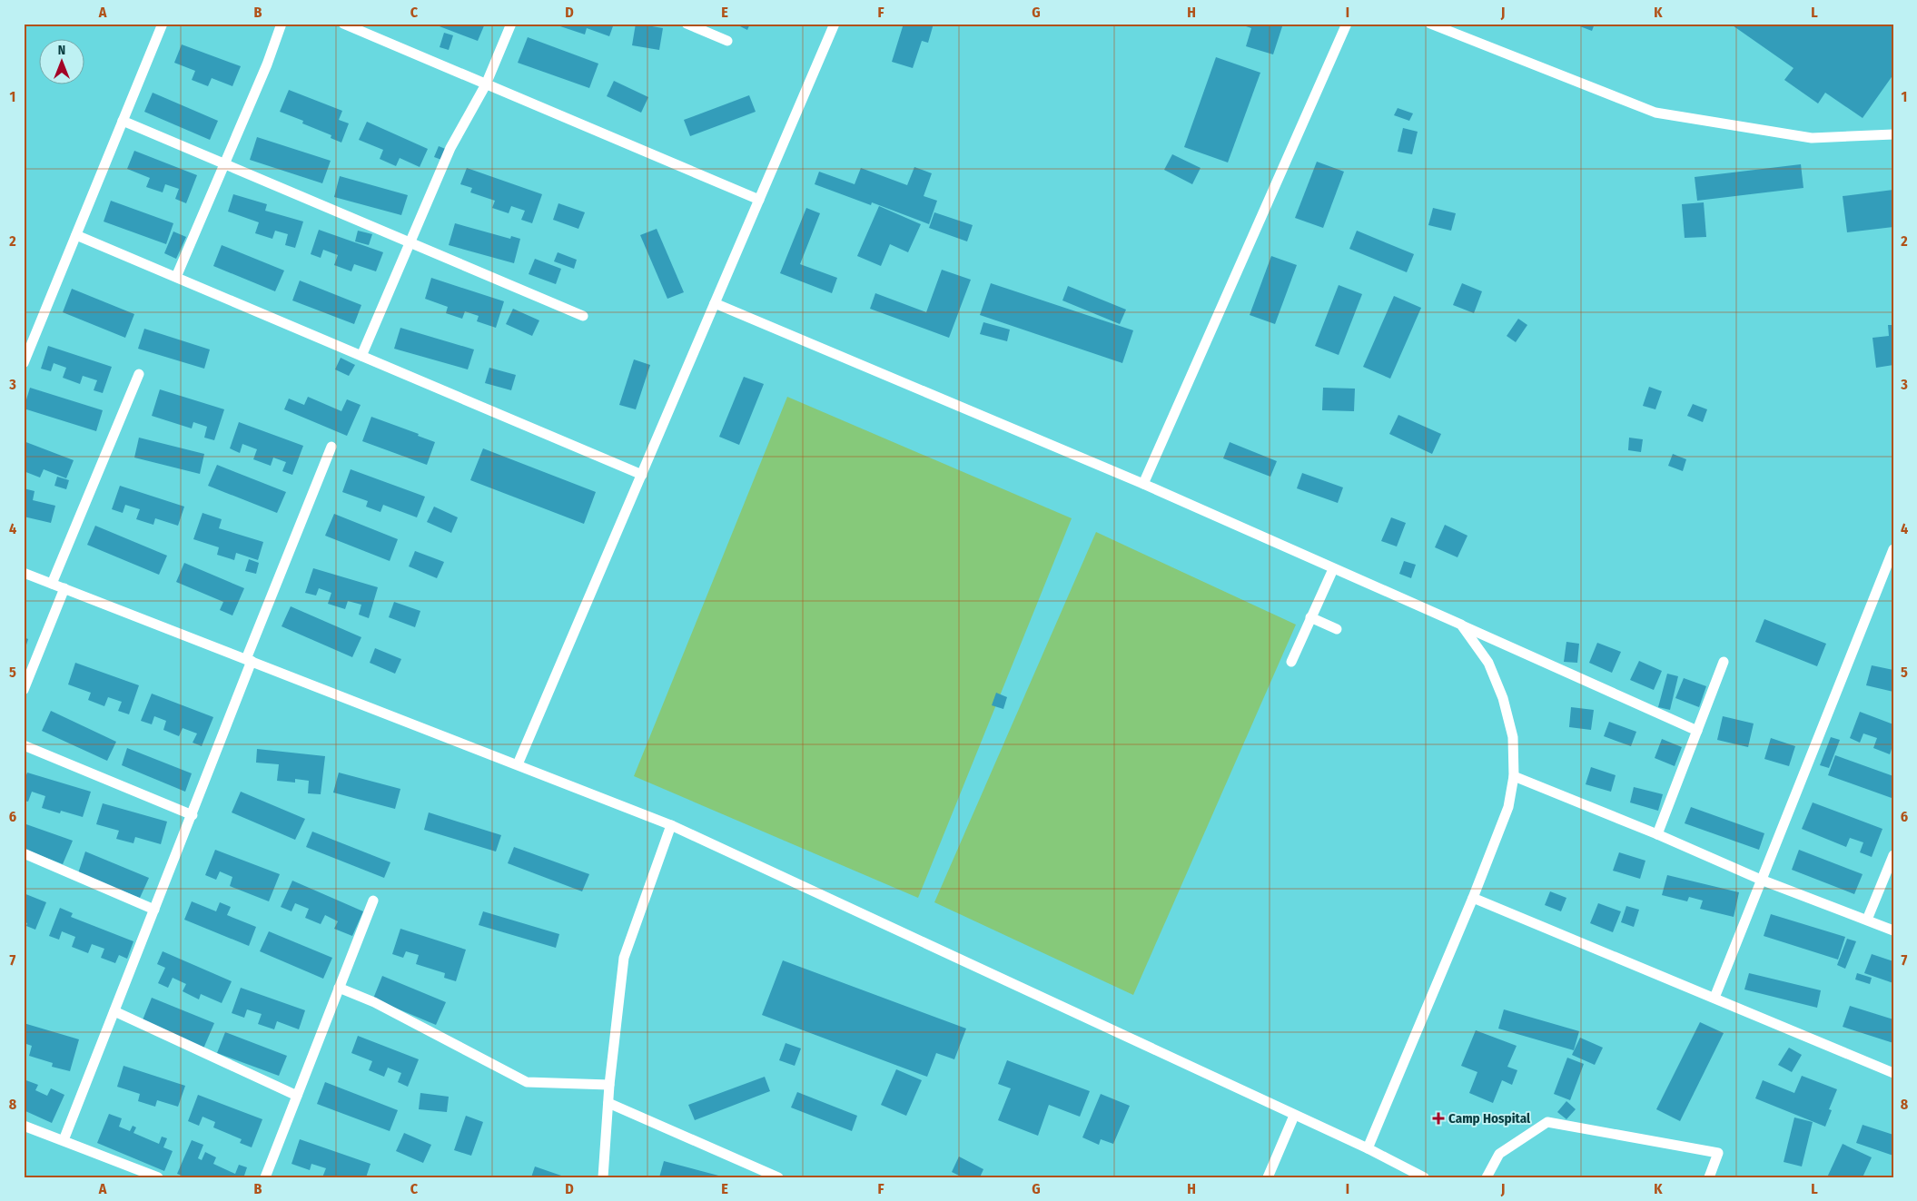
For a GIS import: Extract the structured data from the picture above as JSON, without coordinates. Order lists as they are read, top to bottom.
{
  "places": {
    "health": ["Camp Hospital"]
  },
  "north": "top",
  "grid": {
    "columns": [
      "A",
      "B",
      "C",
      "D",
      "E",
      "F",
      "G",
      "H",
      "I",
      "J",
      "K",
      "L"
    ],
    "rows": [
      "1",
      "2",
      "3",
      "4",
      "5",
      "6",
      "7",
      "8"
    ]
  }
}
